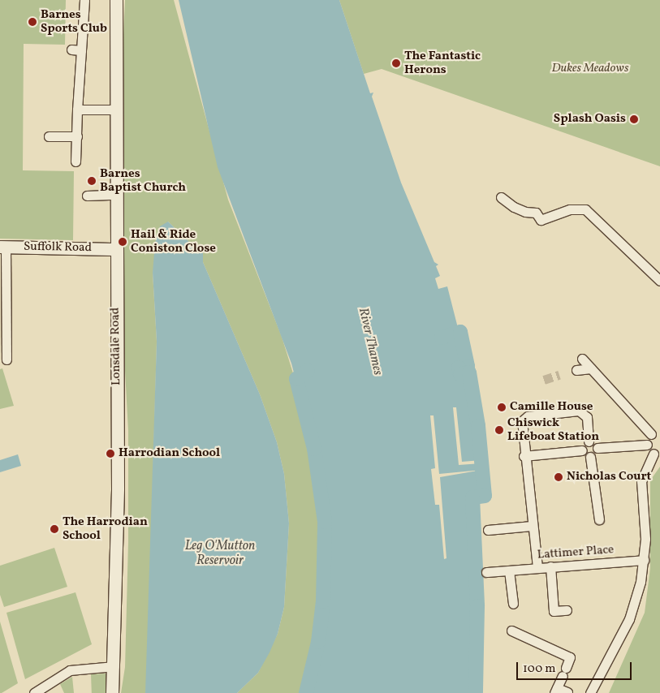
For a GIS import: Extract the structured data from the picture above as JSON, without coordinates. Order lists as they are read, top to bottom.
{
  "streets": {
    "main road": ["Suffolk Road", "Lonsdale Road"],
    "street": ["Lattimer Place"]
  },
  "crossings": [
    ["Suffolk Road", "Lonsdale Road"]
  ],
  "water": ["River Thames", "Leg O'Mutton Reservoir"],
  "parks": ["Dukes Meadows"],
  "places": [
    "Barnes Sports Club",
    "The Fantastic Herons",
    "Splash Oasis",
    "Barnes Baptist Church",
    "Hail & Ride Coniston Close",
    "Camille House",
    "Chiswick Lifeboat Station",
    "Harrodian School",
    "Nicholas Court",
    "The Harrodian School"
  ],
  "scale_bar": "100 m"
}
